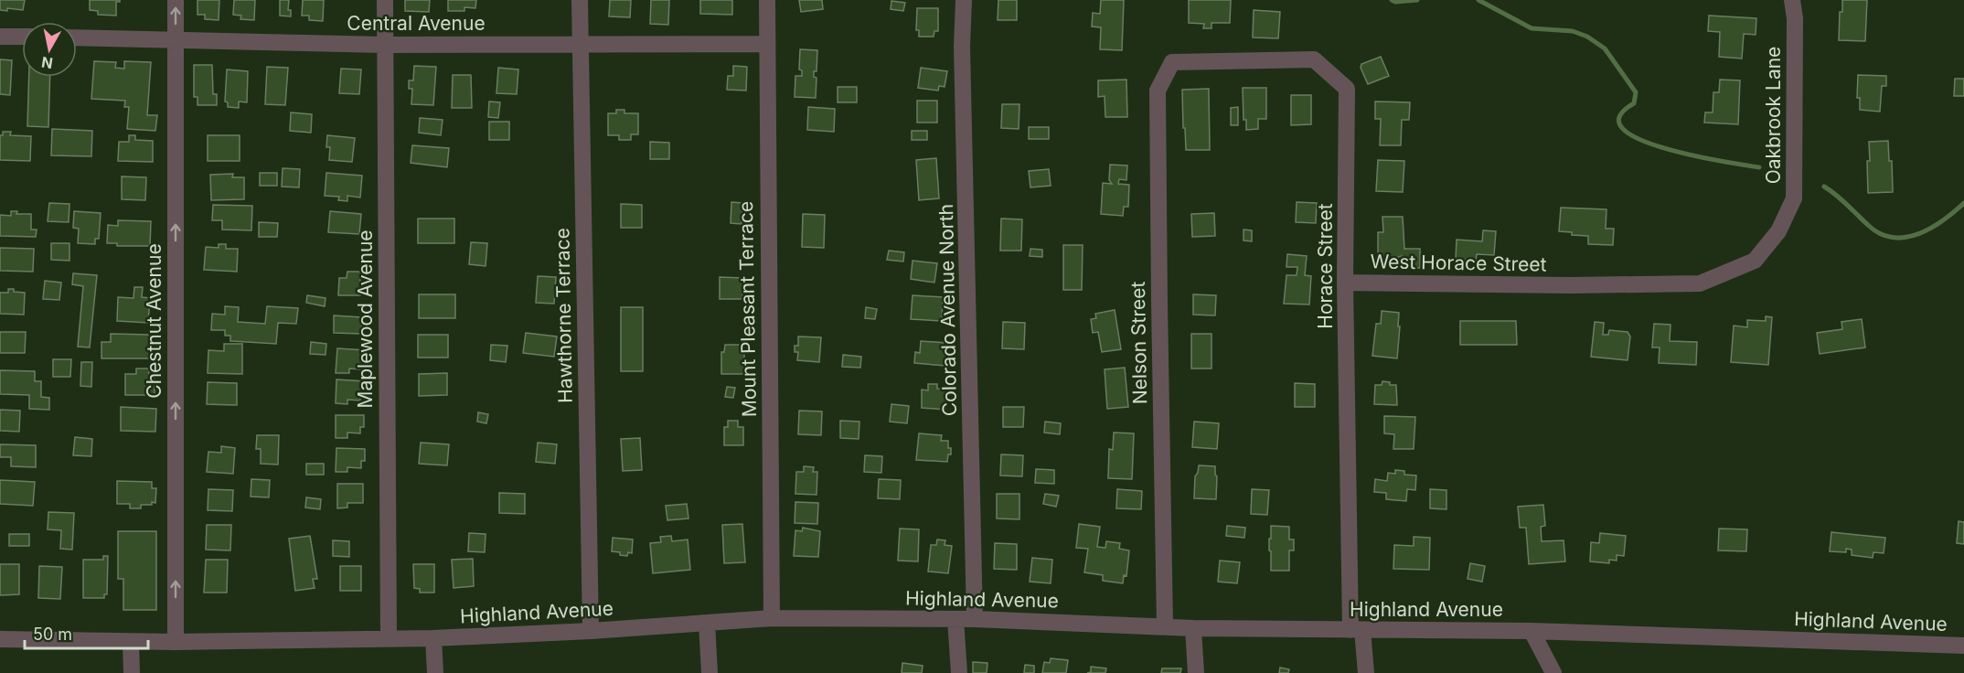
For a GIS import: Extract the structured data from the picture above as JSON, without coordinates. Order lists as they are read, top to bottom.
{
  "streets": {
    "street": [
      "Central Avenue",
      "Oakbrook Lane",
      "West Horace Street",
      "Horace Street",
      "Mount Pleasant Terrace",
      "Colorado Avenue North",
      "Hawthorne Terrace",
      "Maplewood Avenue",
      "Chestnut Avenue",
      "Nelson Street",
      "Highland Avenue"
    ]
  },
  "crossings": [
    ["Central Avenue", "Mount Pleasant Terrace"],
    ["Central Avenue", "Hawthorne Terrace"],
    ["Central Avenue", "Maplewood Avenue"],
    ["Central Avenue", "Chestnut Avenue"],
    ["Oakbrook Lane", "West Horace Street"],
    ["West Horace Street", "Horace Street"],
    ["Horace Street", "Nelson Street"],
    ["Horace Street", "Highland Avenue"],
    ["Mount Pleasant Terrace", "Highland Avenue"],
    ["Colorado Avenue North", "Highland Avenue"],
    ["Hawthorne Terrace", "Highland Avenue"],
    ["Maplewood Avenue", "Highland Avenue"],
    ["Chestnut Avenue", "Highland Avenue"],
    ["Nelson Street", "Highland Avenue"]
  ],
  "one_way": ["Chestnut Avenue"],
  "scale_bar": "50 m",
  "north": "bottom"
}
